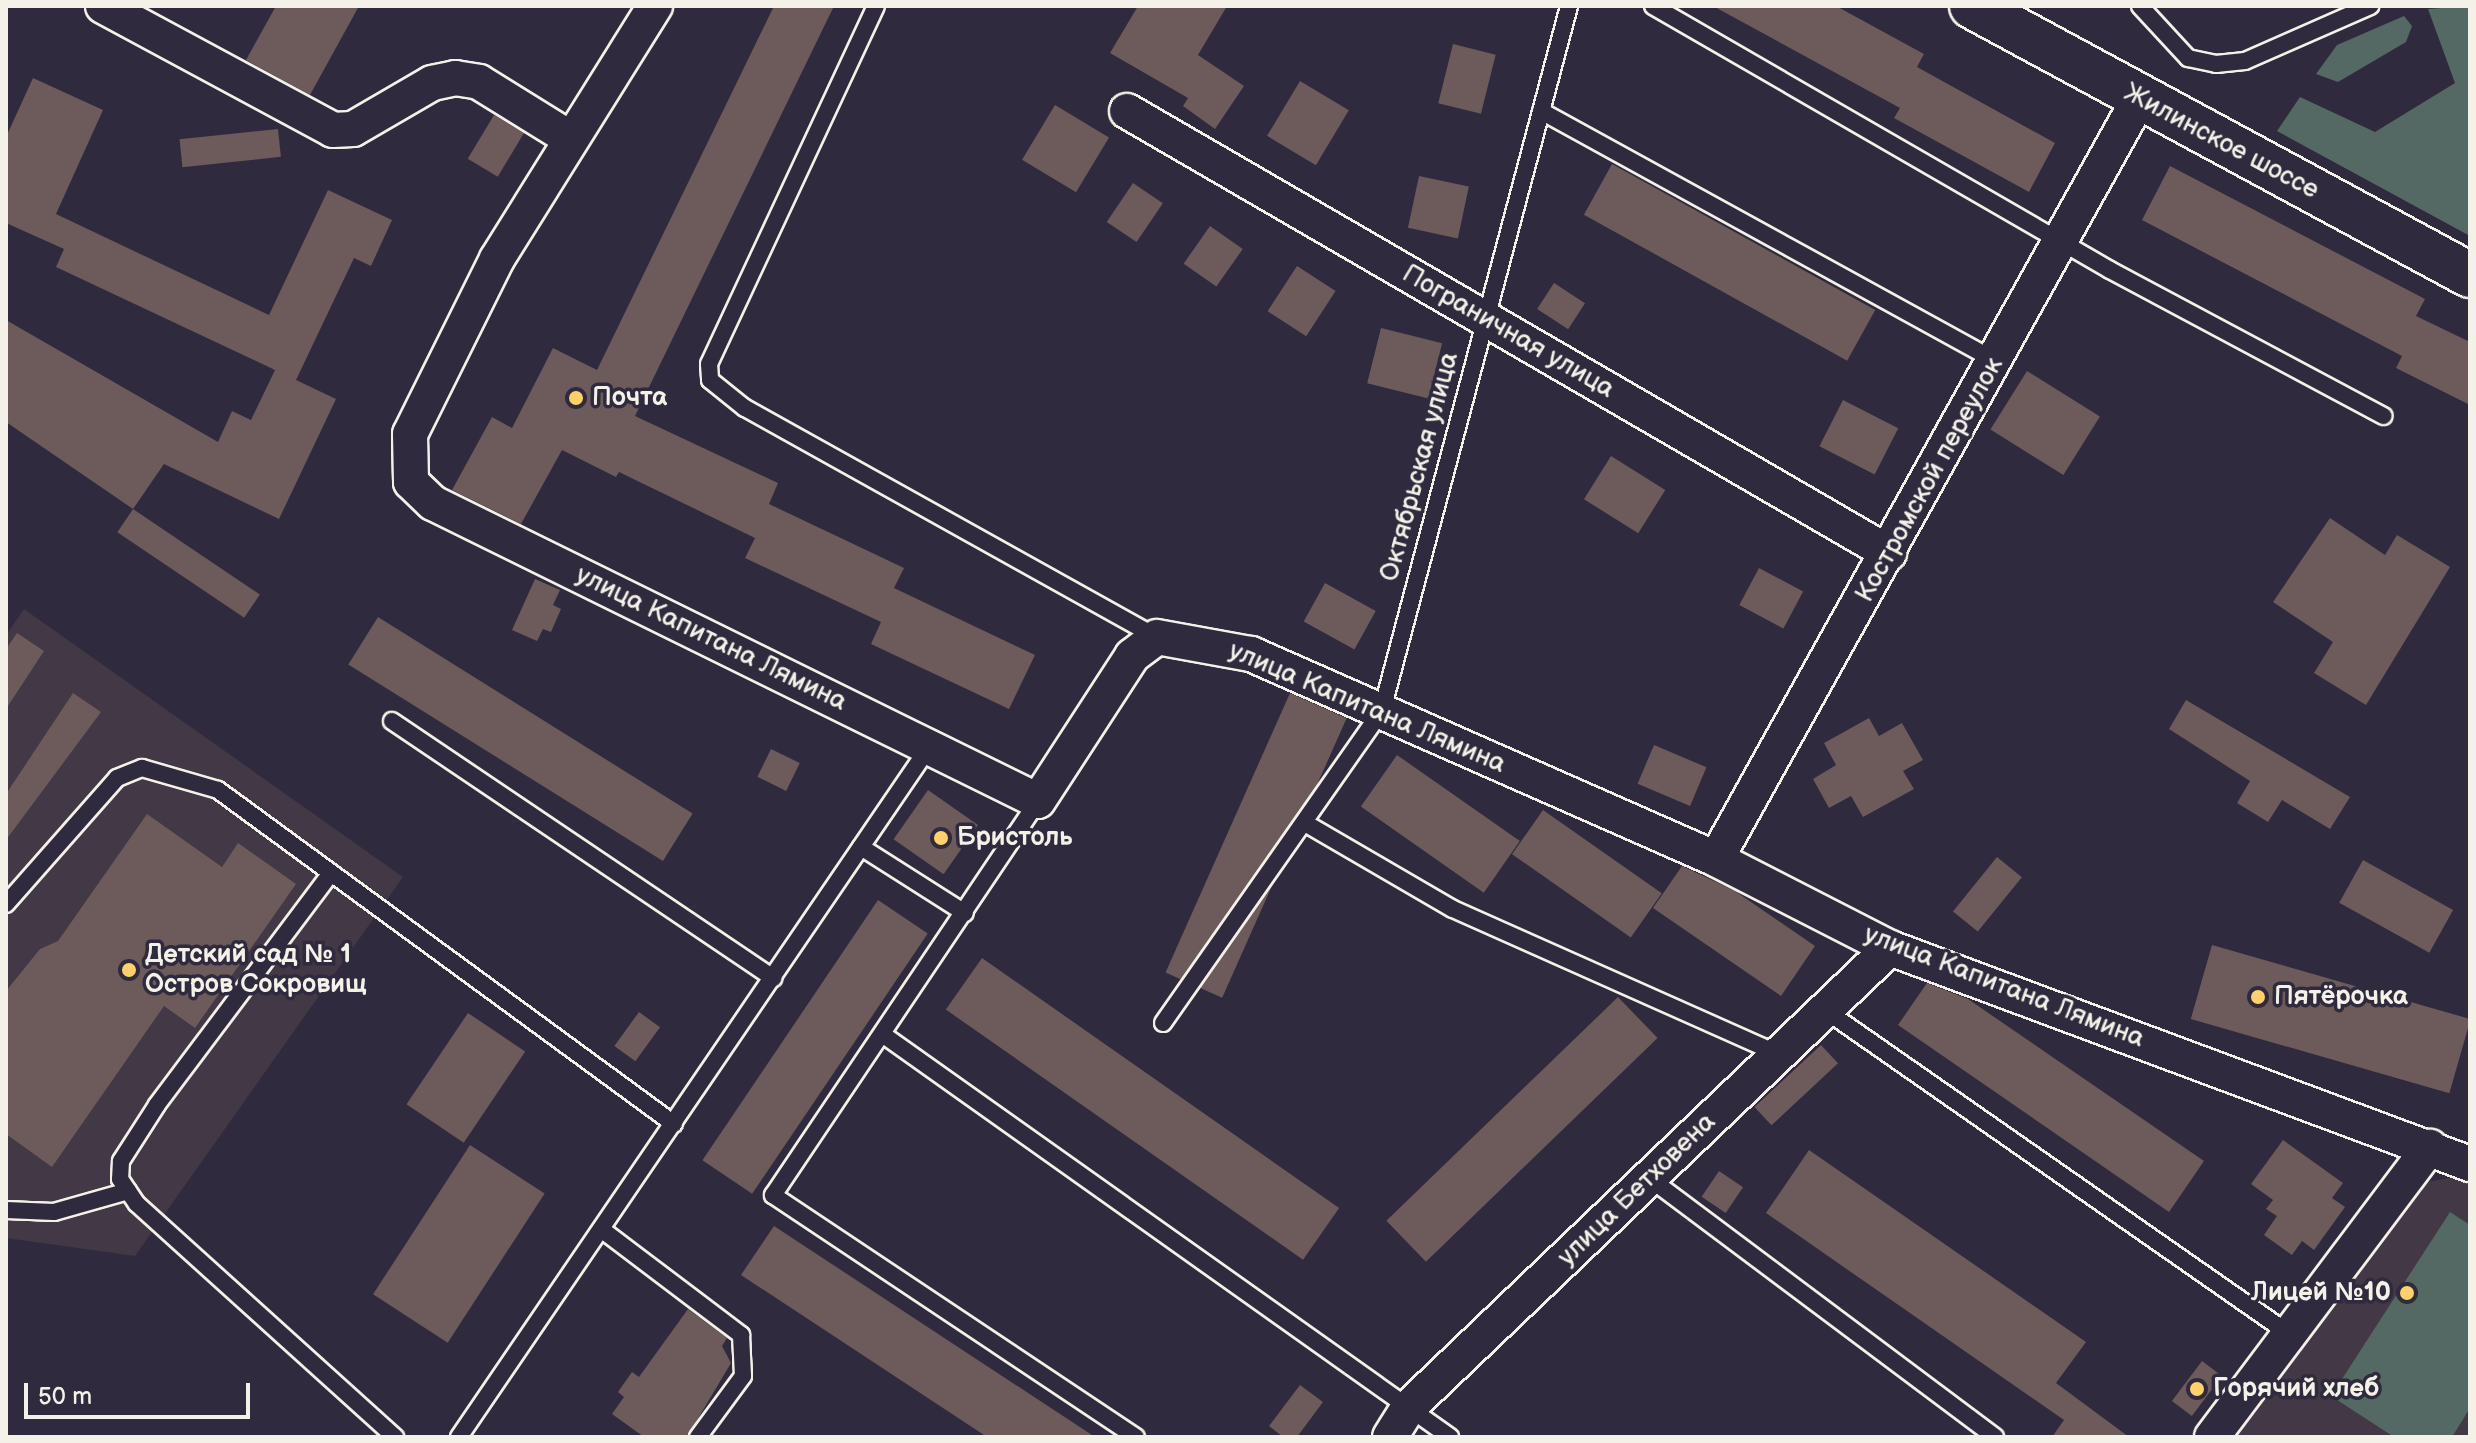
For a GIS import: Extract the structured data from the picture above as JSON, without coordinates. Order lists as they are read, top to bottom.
{
  "streets": {
    "street": [
      "Жилинское шоссе",
      "Пограничная улица",
      "Костромской переулок",
      "улица Капитана Лямина",
      "улица Бетховена"
    ],
    "lane": ["Октябрьская улица"]
  },
  "crossings": [
    ["Жилинское шоссе", "Костромской переулок"],
    ["Пограничная улица", "Октябрьская улица"],
    ["Пограничная улица", "Костромской переулок"],
    ["Октябрьская улица", "улица Капитана Лямина"],
    ["Костромской переулок", "улица Капитана Лямина"],
    ["улица Капитана Лямина", "улица Бетховена"]
  ],
  "places": [
    "Почта",
    "Бристоль",
    "Детский сад № 1 Остров Сокровищ",
    "Пятёрочка",
    "Лицей №10",
    "Горячий хлеб"
  ],
  "scale_bar": "50 m"
}
